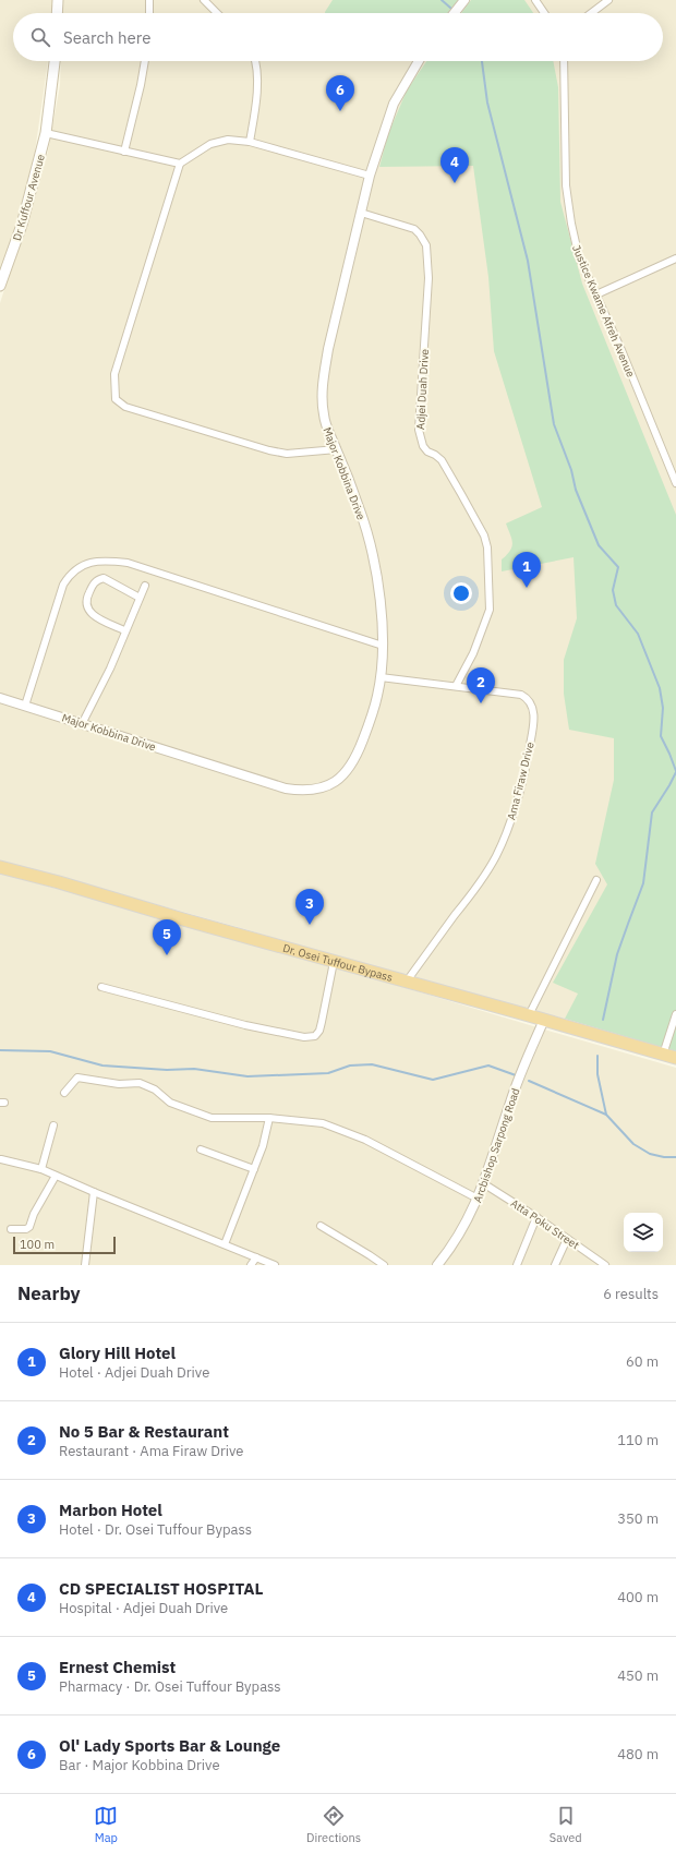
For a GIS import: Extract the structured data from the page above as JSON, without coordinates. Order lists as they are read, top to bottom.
{
  "streets": {
    "highway": ["Dr. Osei Tuffour Bypass"],
    "main road": ["Dr Kuffour Avenue"],
    "street": [
      "Justice Kwame Afreh Avenue",
      "Adjei Duah Drive",
      "Major Kobbina Drive",
      "Ama Firaw Drive",
      "Arcbishop Sarpong Road",
      "Atta Poku Street"
    ]
  },
  "crossings": [
    ["Adjei Duah Drive", "Major Kobbina Drive"],
    ["Adjei Duah Drive", "Ama Firaw Drive"],
    ["Major Kobbina Drive", "Ama Firaw Drive"],
    ["Ama Firaw Drive", "Dr. Osei Tuffour Bypass"],
    ["Dr. Osei Tuffour Bypass", "Arcbishop Sarpong Road"],
    ["Arcbishop Sarpong Road", "Atta Poku Street"]
  ],
  "scale_bar": "100 m",
  "page": {
    "search": "Search here",
    "pins": [
      "6",
      "4",
      "1",
      "2",
      "3",
      "5"
    ],
    "scale": "100 m",
    "heading": ["Nearby", "6 results"],
    "list": [
      {
        "mark": "1",
        "name": "Glory Hill Hotel",
        "note": "Hotel · Adjei Duah Drive",
        "value": "60 m"
      },
      {
        "mark": "2",
        "name": "No 5 Bar & Restaurant",
        "note": "Restaurant · Ama Firaw Drive",
        "value": "110 m"
      },
      {
        "mark": "3",
        "name": "Marbon Hotel",
        "note": "Hotel · Dr. Osei Tuffour Bypass",
        "value": "350 m"
      },
      {
        "mark": "4",
        "name": "CD SPECIALIST HOSPITAL",
        "note": "Hospital · Adjei Duah Drive",
        "value": "400 m"
      },
      {
        "mark": "5",
        "name": "Ernest Chemist",
        "note": "Pharmacy · Dr. Osei Tuffour Bypass",
        "value": "450 m"
      },
      {
        "mark": "6",
        "name": "Ol' Lady Sports Bar & Lounge",
        "note": "Bar · Major Kobbina Drive",
        "value": "480 m"
      }
    ],
    "nav": ["Map", "Directions", "Saved"]
  }
}
